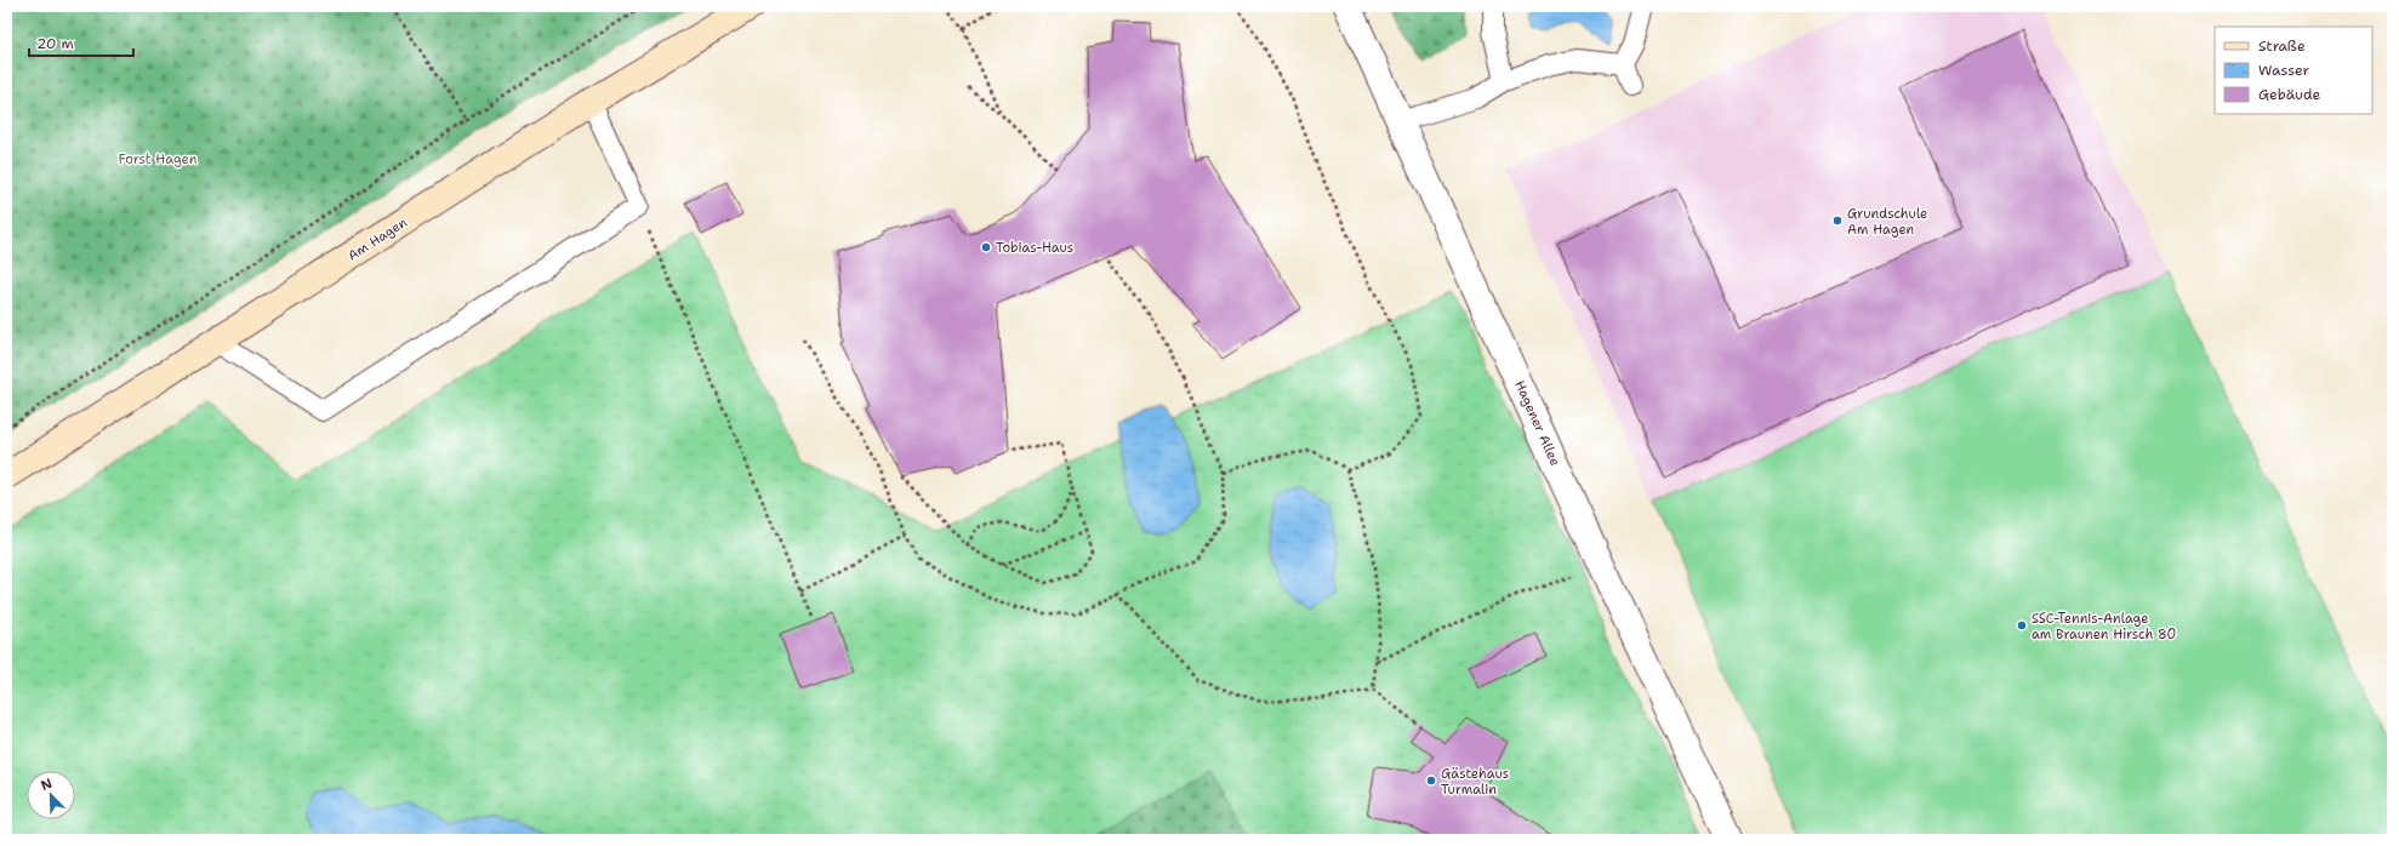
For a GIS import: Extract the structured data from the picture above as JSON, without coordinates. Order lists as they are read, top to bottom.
{
  "streets": {
    "street": ["Am Hagen", "Hagener Allee"]
  },
  "parks": ["Forst Hagen"],
  "places": [
    "Grundschule Am Hagen",
    "Tobias-Haus",
    "SSC-Tennis-Anlage am Braunen Hirsch 80",
    "Gästehaus Turmalin"
  ],
  "legend": ["Straße", "Wasser", "Gebäude"],
  "scale_bar": "20 m",
  "north": "top left"
}
